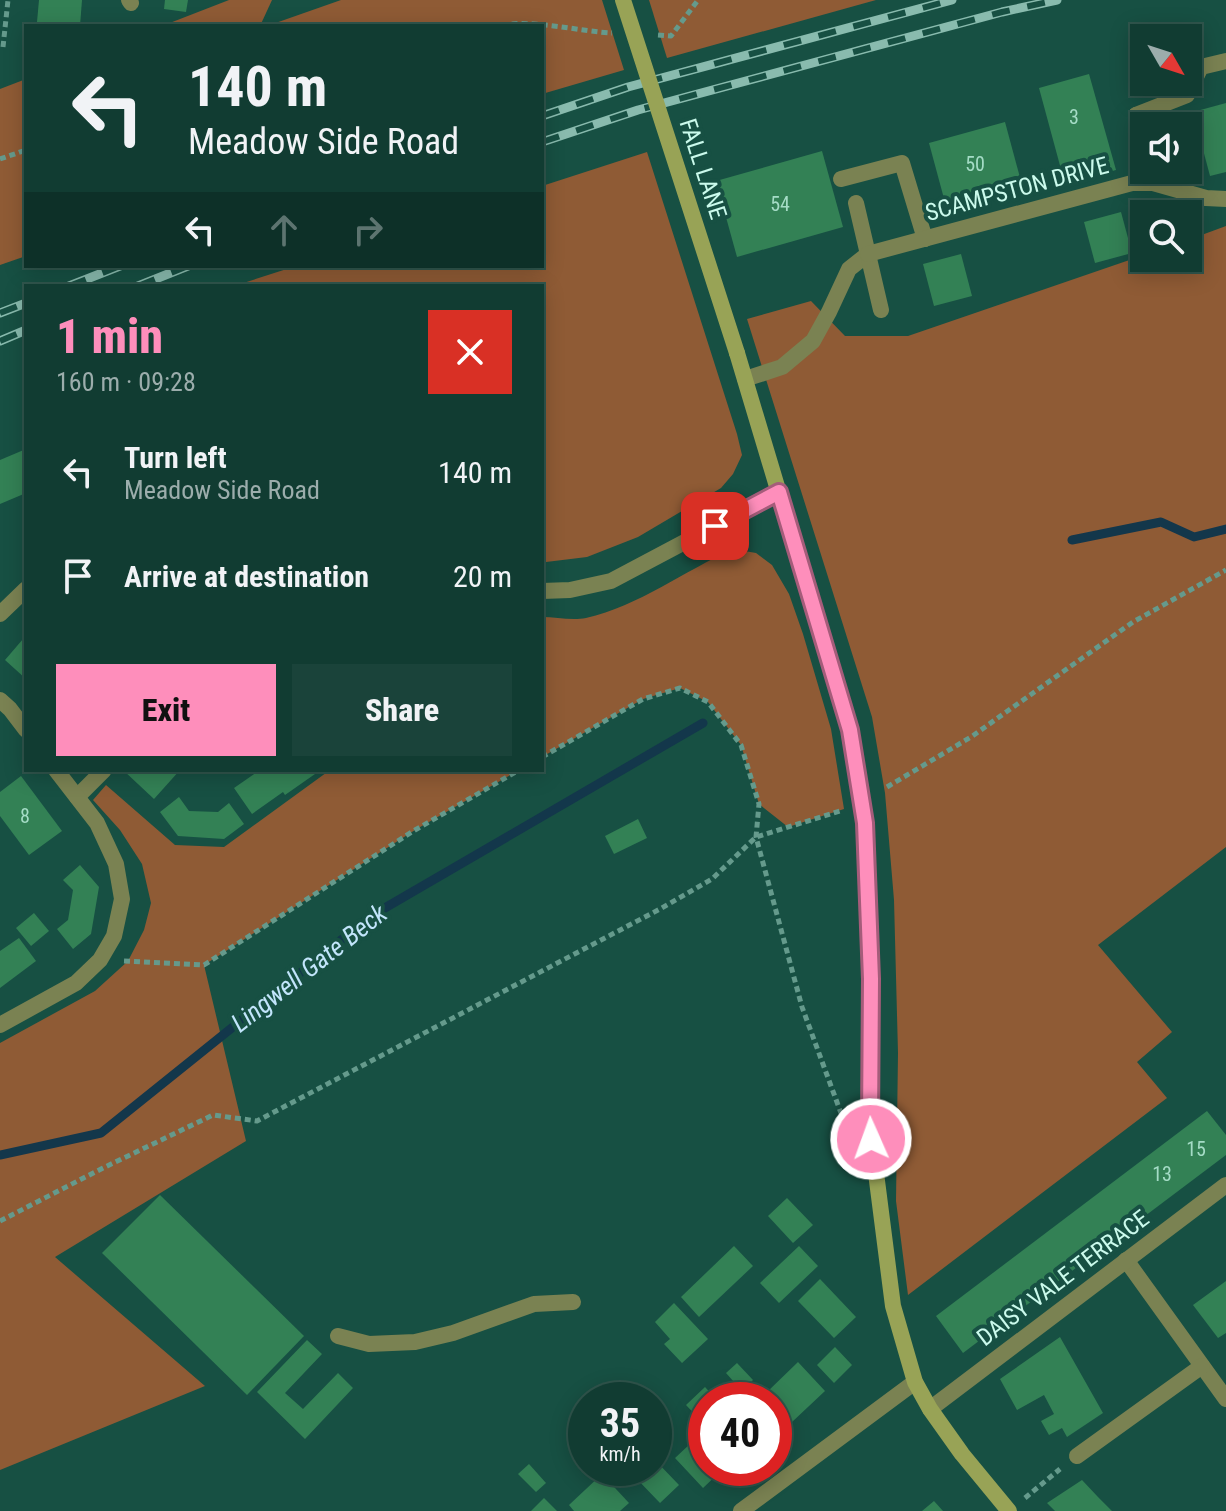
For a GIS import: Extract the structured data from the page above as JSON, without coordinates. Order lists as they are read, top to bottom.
{
  "streets": {
    "street": ["FALL LANE", "SCAMPSTON DRIVE", "DAISY VALE TERRACE"]
  },
  "crossings": [
    ["FALL LANE", "DAISY VALE TERRACE"]
  ],
  "water": ["Lingwell Gate Beck"],
  "house_numbers": [
    "3",
    "50",
    "54",
    "8",
    "15",
    "13"
  ],
  "north": "bottom right",
  "page": {
    "turn": ["140 m", "Meadow Side Road"],
    "heading": ["1 min", "160 m · 09:28"],
    "list": [
      {
        "name": "Turn left",
        "note": "Meadow Side Road",
        "value": "140 m"
      },
      {
        "name": "Arrive at destination",
        "value": "20 m"
      }
    ],
    "buttons": ["Exit", "Share"],
    "speed": "35 km/h",
    "limit": "40"
  }
}
